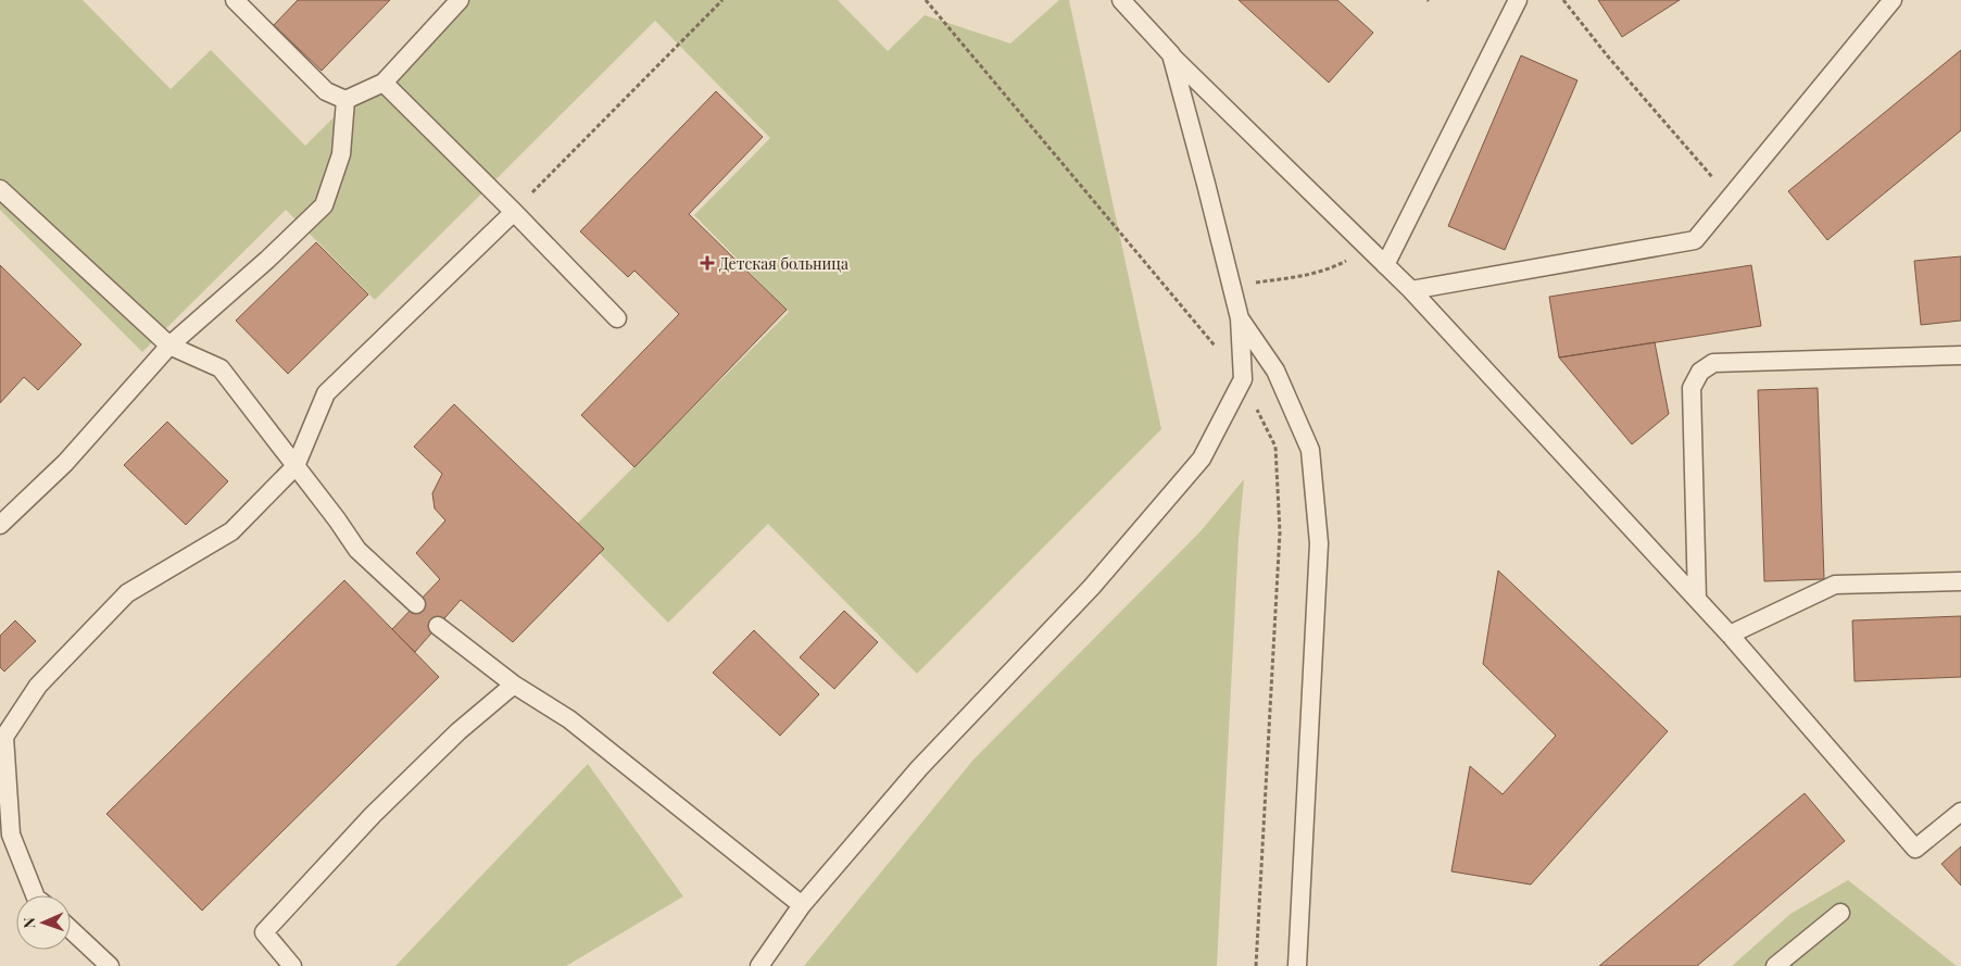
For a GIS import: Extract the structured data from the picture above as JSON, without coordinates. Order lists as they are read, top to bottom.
{
  "places": {
    "health": ["Детская больница"]
  },
  "north": "left"
}
